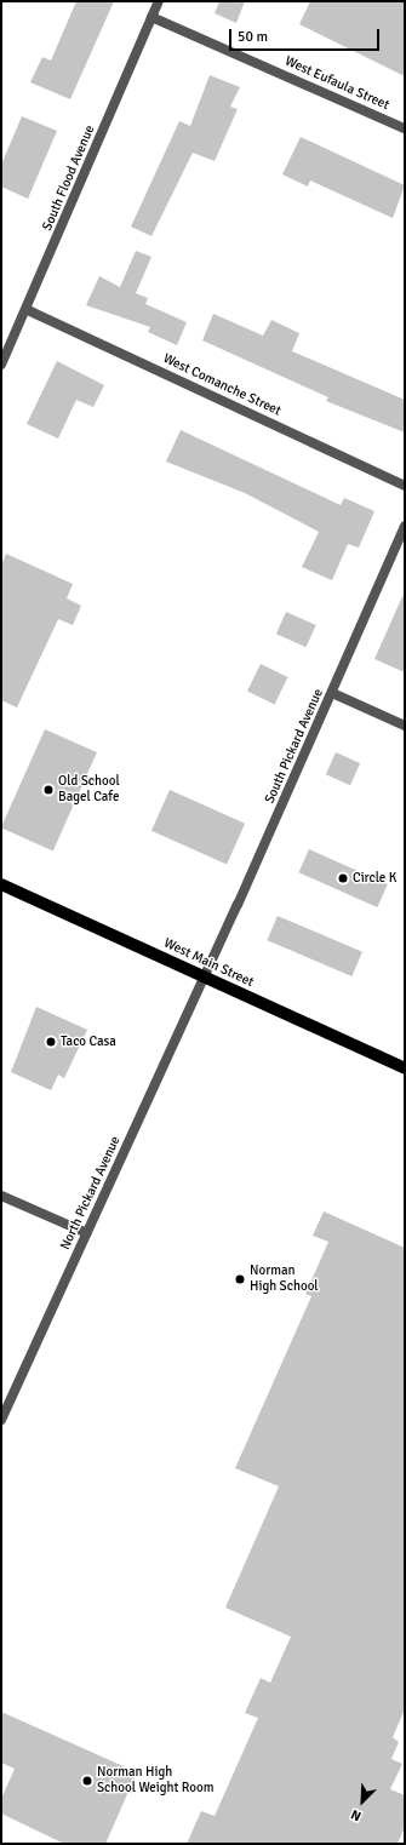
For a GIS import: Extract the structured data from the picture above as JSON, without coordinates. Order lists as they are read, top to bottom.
{
  "streets": {
    "main road": ["West Main Street"],
    "street": [
      "West Eufaula Street",
      "South Flood Avenue",
      "West Comanche Street",
      "South Pickard Avenue",
      "North Pickard Avenue"
    ]
  },
  "crossings": [
    ["West Eufaula Street", "South Flood Avenue"],
    ["South Flood Avenue", "West Comanche Street"],
    ["South Pickard Avenue", "West Main Street"],
    ["South Pickard Avenue", "North Pickard Avenue"],
    ["West Main Street", "North Pickard Avenue"]
  ],
  "places": [
    "Old School Bagel Cafe",
    "Circle K",
    "Taco Casa",
    "Norman High School",
    "Norman High School Weight Room"
  ],
  "scale_bar": "50 m",
  "north": "bottom left"
}
